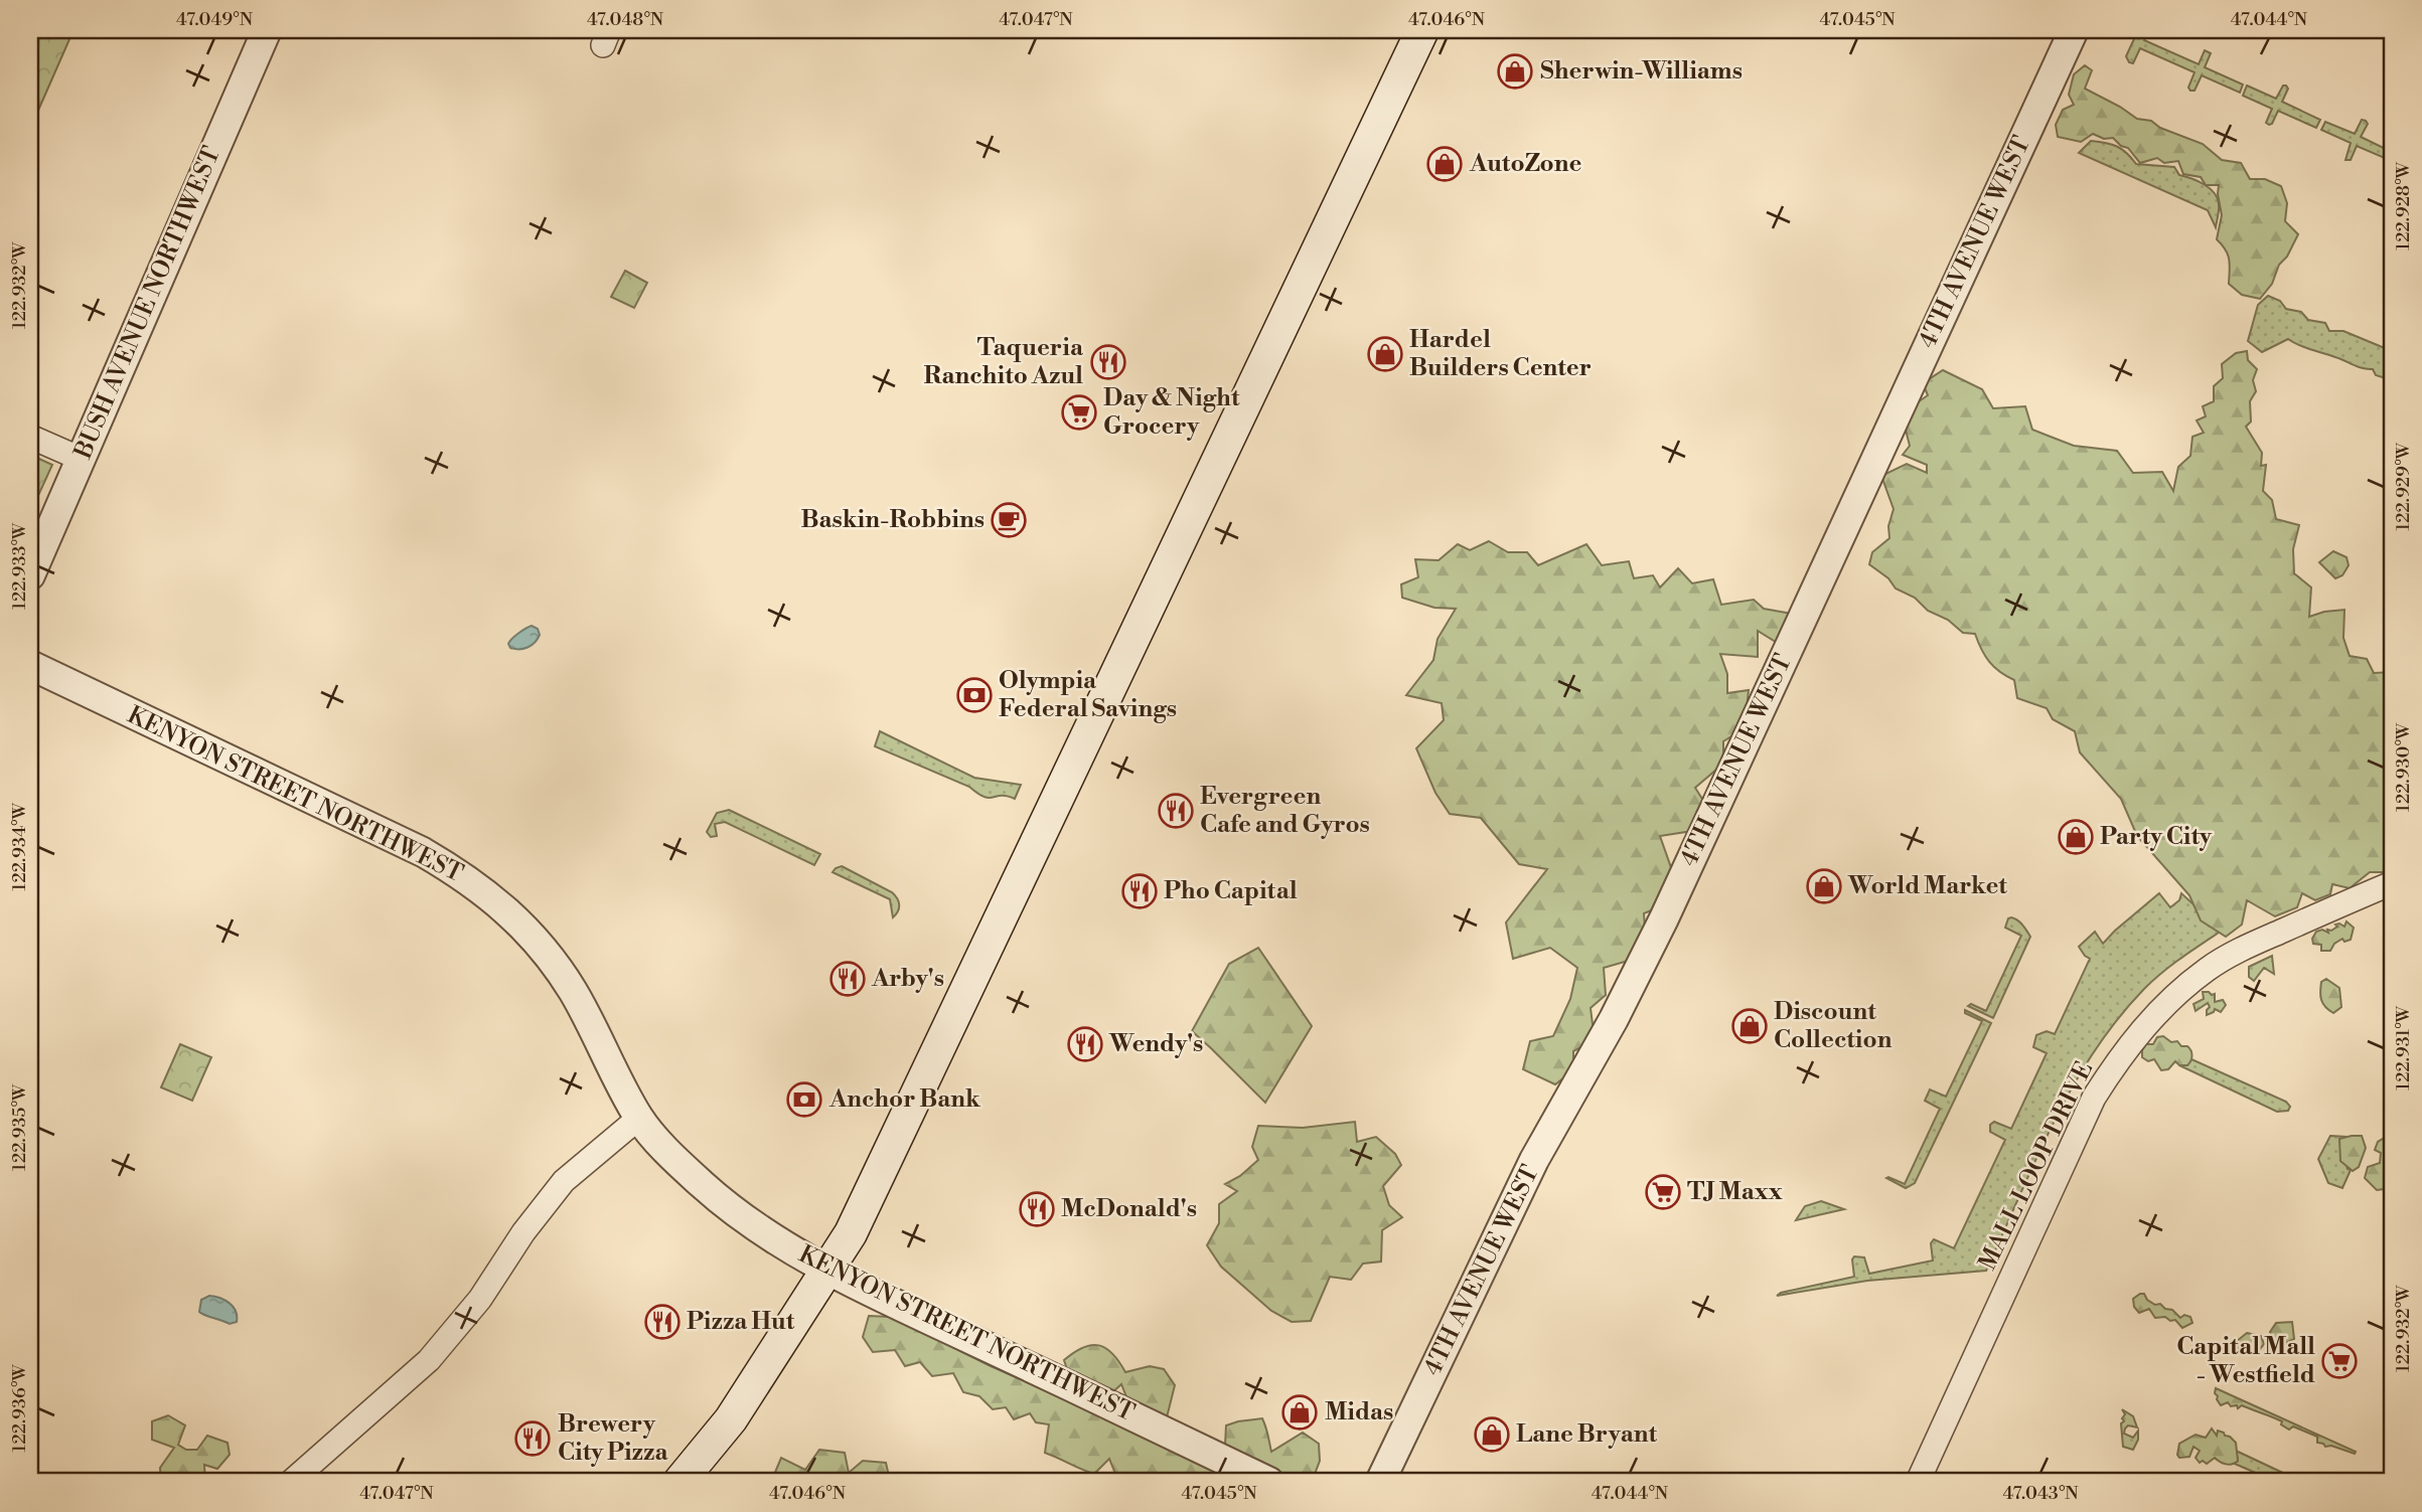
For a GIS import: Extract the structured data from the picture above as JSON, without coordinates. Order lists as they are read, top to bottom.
{
  "streets": {
    "street": [
      "4TH AVENUE WEST",
      "BUSH AVENUE NORTHWEST",
      "KENYON STREET NORTHWEST",
      "MALL LOOP DRIVE"
    ]
  },
  "places": {
    "shop": [
      "Sherwin-Williams",
      "AutoZone",
      "Hardel Builders Center",
      "Party City",
      "World Market",
      "Discount Collection",
      "Midas",
      "Lane Bryant"
    ],
    "restaurant": [
      "Taqueria Ranchito Azul",
      "Evergreen Cafe and Gyros",
      "Pho Capital",
      "Arby's",
      "Wendy's",
      "McDonald's",
      "Pizza Hut",
      "Brewery City Pizza"
    ],
    "supermarket": ["Day & Night Grocery", "TJ Maxx", "Capital Mall - Westfield"],
    "cafe": ["Baskin-Robbins"],
    "bank": ["Olympia Federal Savings", "Anchor Bank"]
  },
  "coordinates": [
    "47.049°N",
    "47.048°N",
    "47.047°N",
    "47.046°N",
    "47.045°N",
    "47.044°N",
    "122.928°W",
    "122.932°W",
    "122.929°W",
    "122.933°W",
    "122.930°W",
    "122.934°W",
    "122.931°W",
    "122.935°W",
    "122.936°W",
    "47.043°N"
  ]
}
